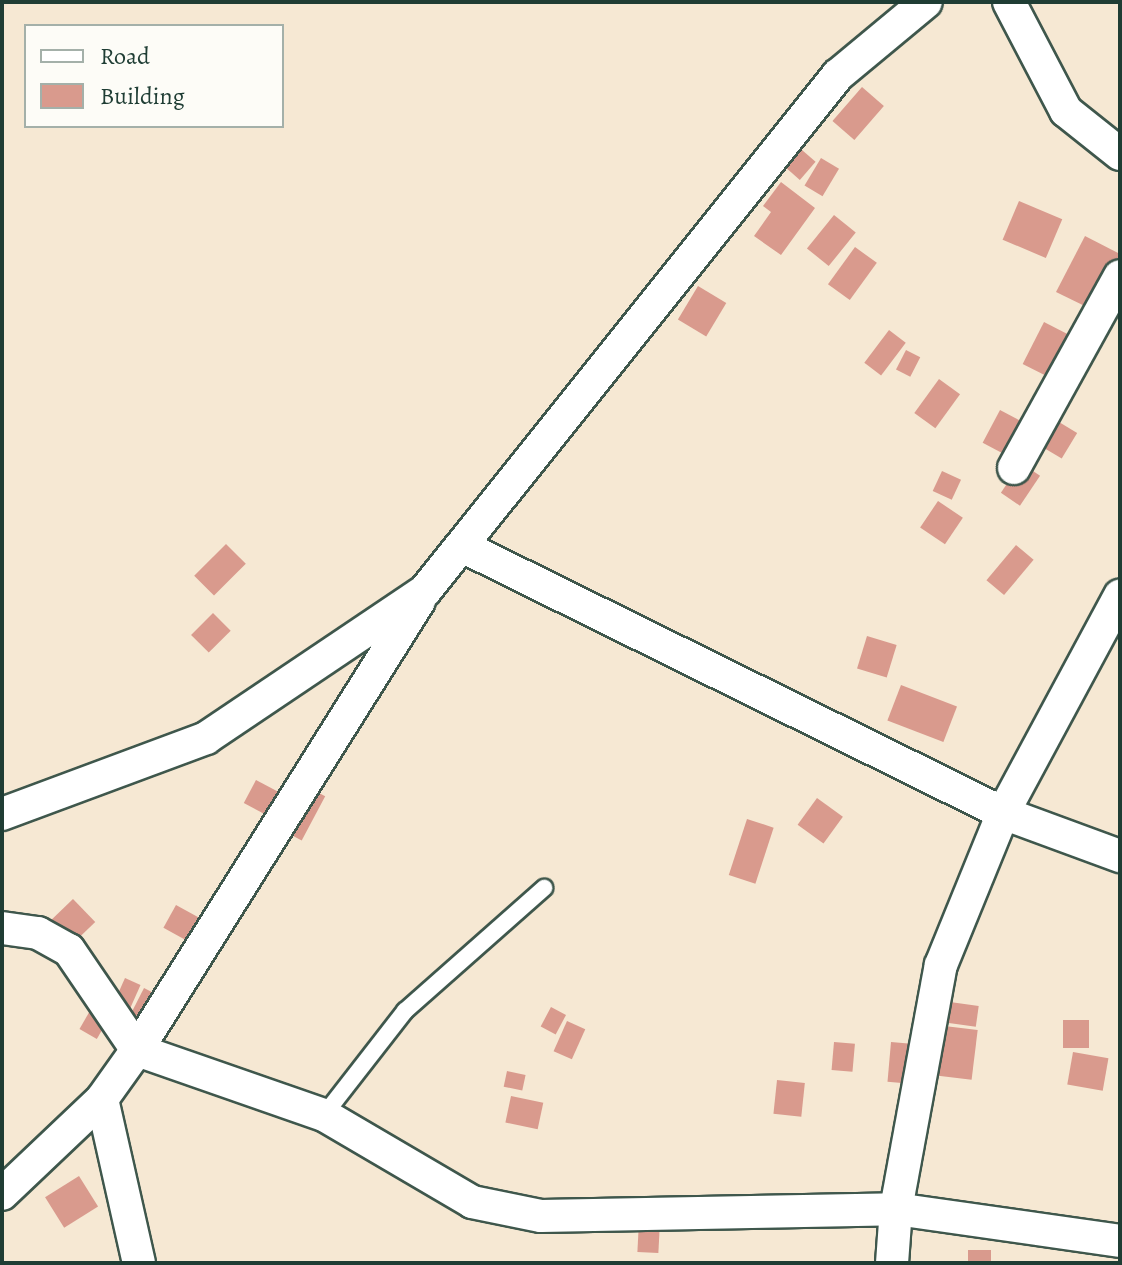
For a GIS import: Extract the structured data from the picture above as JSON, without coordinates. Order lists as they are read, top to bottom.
{
  "legend": ["Road", "Building"]
}
